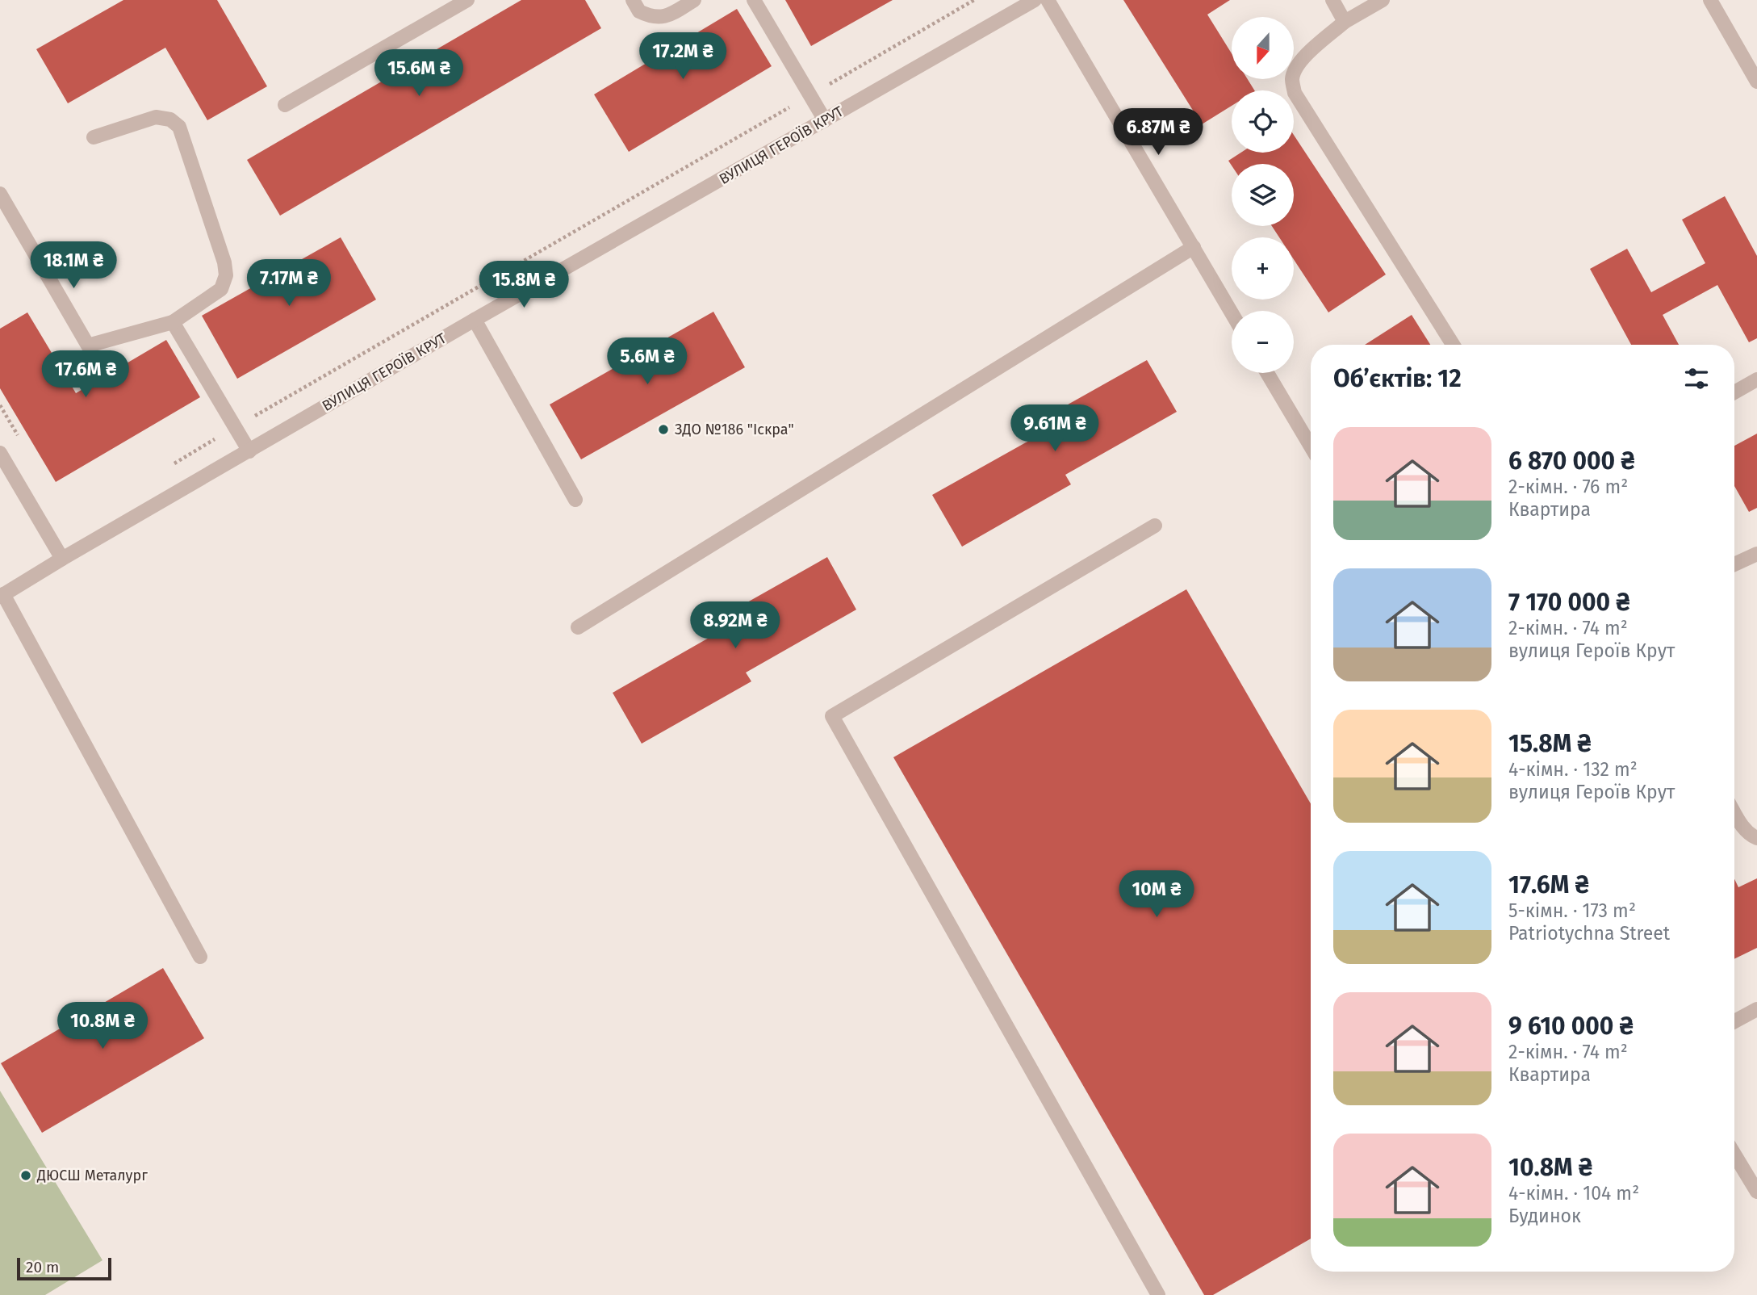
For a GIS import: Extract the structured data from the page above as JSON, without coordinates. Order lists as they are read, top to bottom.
{
  "streets": {
    "street": ["ВУЛИЦЯ ГЕРОЇВ КРУТ"]
  },
  "places": ["ЗДО №186 \"Іскра\"", "ДЮСШ Металург"],
  "scale_bar": "20 m",
  "north": "bottom",
  "page": {
    "map_buttons": ["+", "−"],
    "price": [
      "17.2M ₴",
      "15.6M ₴",
      "6.87M ₴",
      "18.1M ₴",
      "7.17M ₴",
      "15.8M ₴",
      "5.6M ₴",
      "17.6M ₴",
      "9.61M ₴",
      "8.92M ₴",
      "10M ₴",
      "10.8M ₴"
    ],
    "heading": "Об’єктів: 12",
    "list": [
      {
        "name": "6 870 000 ₴",
        "note": "2-кімн. · 76 m² · Квартира"
      },
      {
        "name": "7 170 000 ₴",
        "note": "2-кімн. · 74 m² · вулиця Героїв Крут"
      },
      {
        "name": "15.8M ₴",
        "note": "4-кімн. · 132 m² · вулиця Героїв Крут"
      },
      {
        "name": "17.6M ₴",
        "note": "5-кімн. · 173 m² · Patriotychna Street"
      },
      {
        "name": "9 610 000 ₴",
        "note": "2-кімн. · 74 m² · Квартира"
      },
      {
        "name": "10.8M ₴",
        "note": "4-кімн. · 104 m² · Будинок"
      }
    ],
    "scale": "20 m"
  }
}
